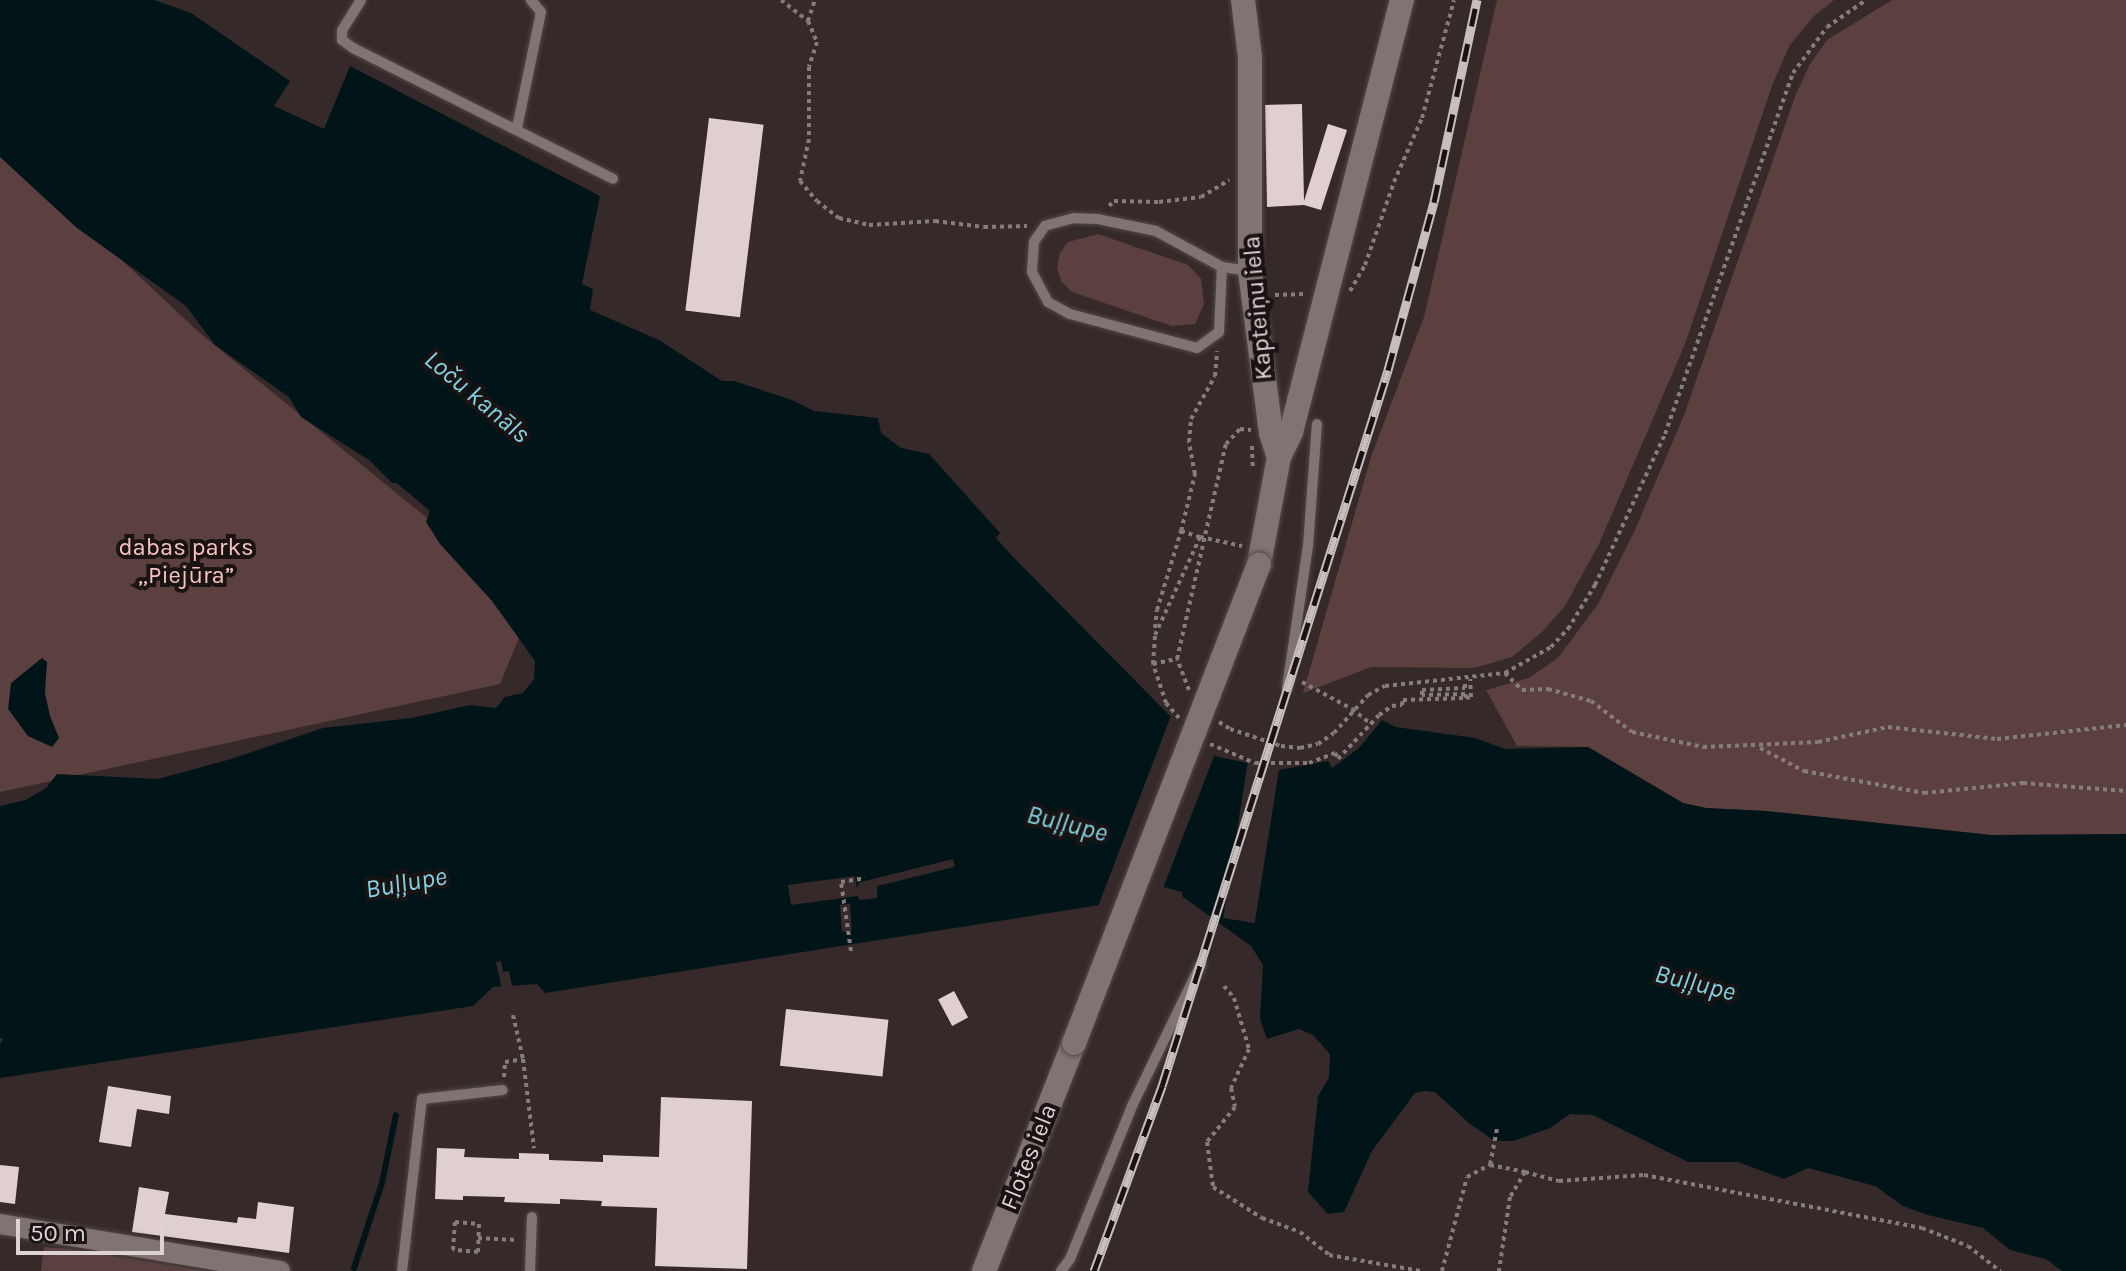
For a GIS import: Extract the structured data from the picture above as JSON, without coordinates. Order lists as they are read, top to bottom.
{
  "streets": {
    "street": ["Kapteiņu iela", "Flotes iela"]
  },
  "crossings": [
    ["Kapteiņu iela", "Flotes iela"]
  ],
  "water": ["Loču kanāls", "Buļļupe"],
  "parks": ["dabas parks „Piejūra”"],
  "scale_bar": "50 m"
}
